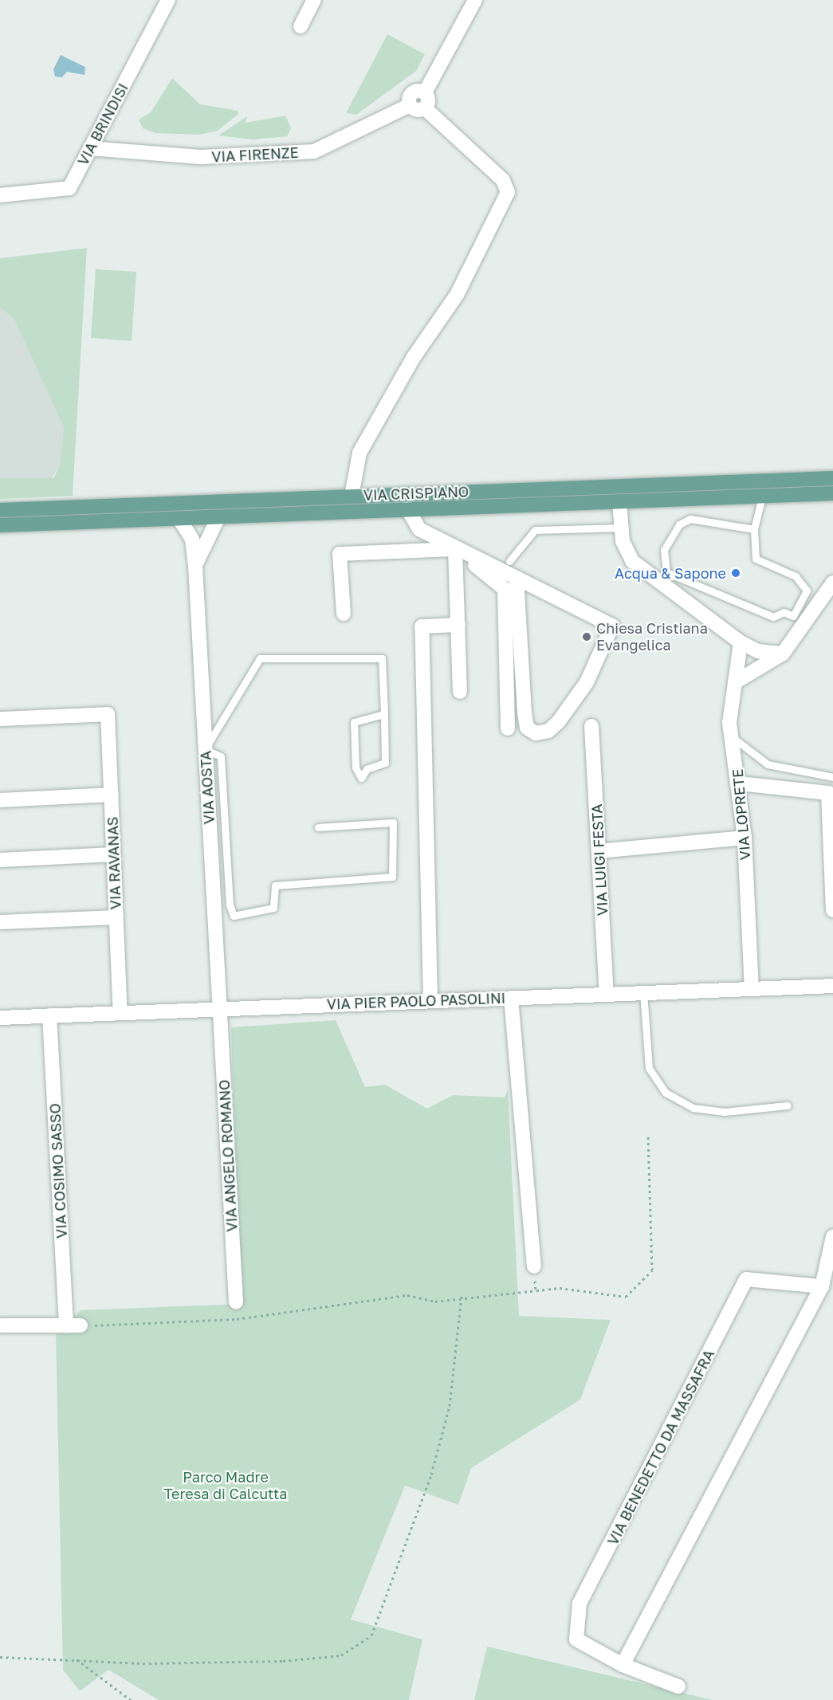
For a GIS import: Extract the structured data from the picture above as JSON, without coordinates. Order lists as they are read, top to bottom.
{
  "streets": {
    "main road": ["VIA CRISPIANO"],
    "street": [
      "VIA BRINDISI",
      "VIA FIRENZE",
      "VIA AOSTA",
      "VIA LOPRETE",
      "VIA LUIGI FESTA",
      "VIA RAVANAS",
      "VIA PIER PAOLO PASOLINI",
      "VIA ANGELO ROMANO",
      "VIA COSIMO SASSO",
      "VIA BENEDETTO DA MASSAFRA"
    ]
  },
  "crossings": [
    ["VIA BRINDISI", "VIA FIRENZE"],
    ["VIA AOSTA", "VIA PIER PAOLO PASOLINI"],
    ["VIA AOSTA", "VIA ANGELO ROMANO"],
    ["VIA LOPRETE", "VIA PIER PAOLO PASOLINI"],
    ["VIA LUIGI FESTA", "VIA PIER PAOLO PASOLINI"],
    ["VIA RAVANAS", "VIA PIER PAOLO PASOLINI"],
    ["VIA PIER PAOLO PASOLINI", "VIA ANGELO ROMANO"],
    ["VIA PIER PAOLO PASOLINI", "VIA COSIMO SASSO"]
  ],
  "parks": ["Parco Madre Teresa di Calcutta"],
  "places": ["Acqua & Sapone", "Chiesa Cristiana Evangelica"]
}
